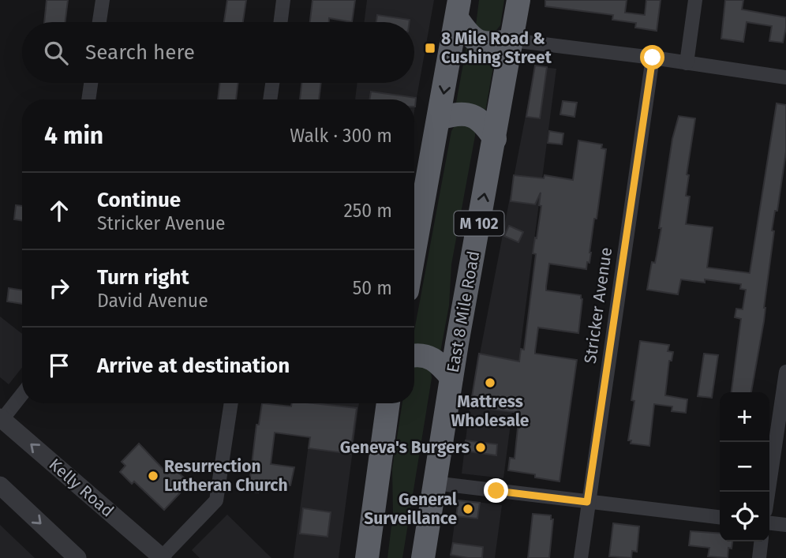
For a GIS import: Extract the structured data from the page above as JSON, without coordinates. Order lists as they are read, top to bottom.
{
  "streets": {
    "highway": ["M 102", "East 8 Mile Road"],
    "street": ["Stricker Avenue", "Kelly Road"]
  },
  "places": {
    "transit": ["8 Mile Road & Cushing Street"],
    "other": [
      "Mattress Wholesale",
      "Geneva's Burgers",
      "Resurrection Lutheran Church",
      "General Surveillance"
    ]
  },
  "page": {
    "search": "Search here",
    "heading": ["4 min", "Walk · 300 m"],
    "list": [
      ["Continue", "Stricker Avenue", "250 m"],
      ["Turn right", "David Avenue", "50 m"],
      "Arrive at destination"
    ],
    "map_buttons": ["+", "−"]
  }
}
